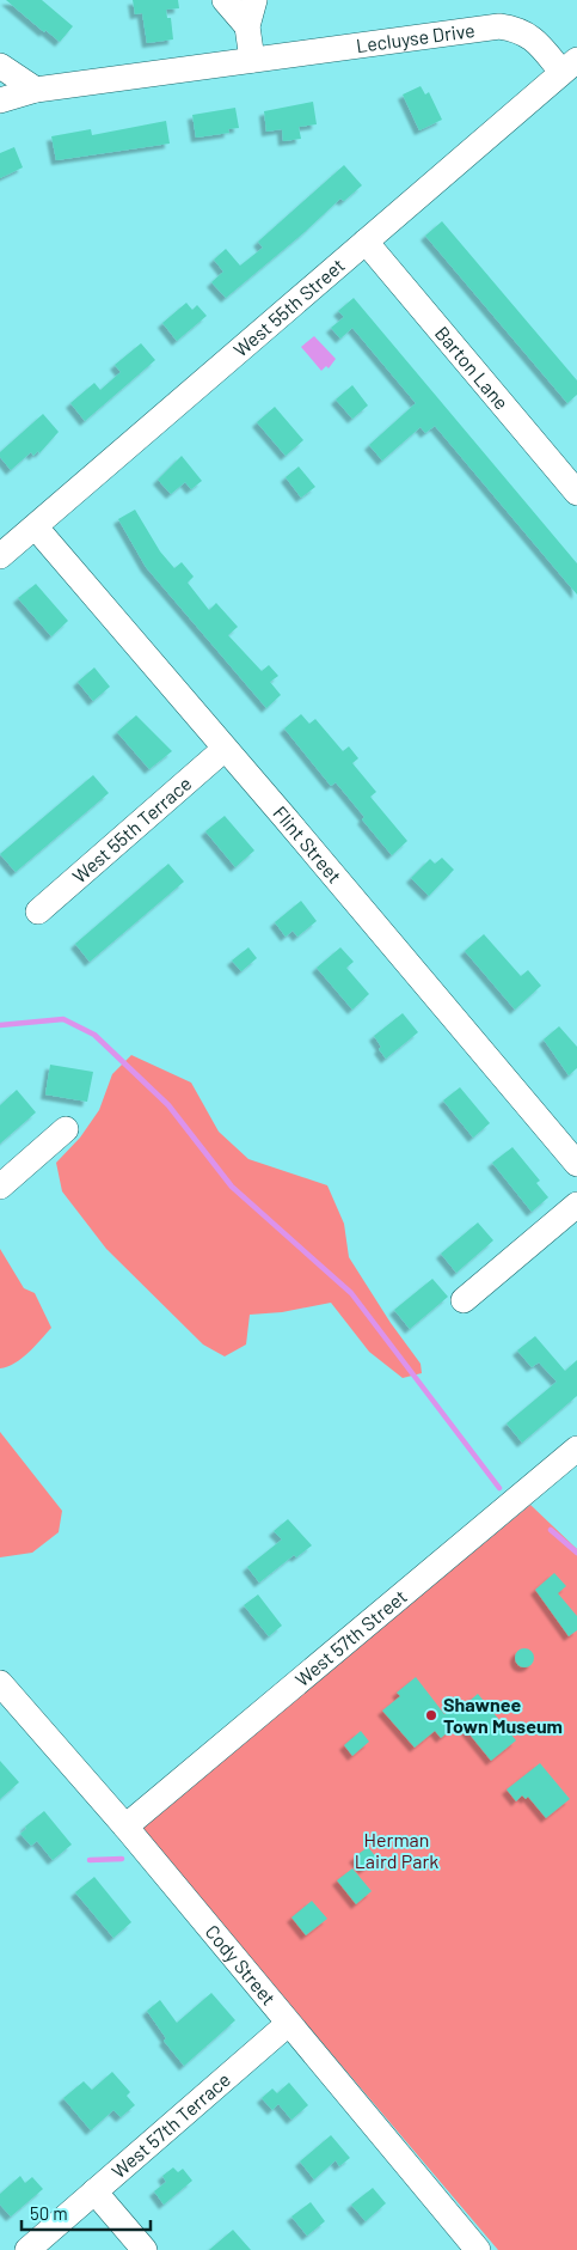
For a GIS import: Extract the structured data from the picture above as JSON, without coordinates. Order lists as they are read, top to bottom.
{
  "streets": {
    "street": [
      "Lecluyse Drive",
      "West 55th Street",
      "Barton Lane",
      "West 55th Terrace",
      "Flint Street",
      "West 57th Street",
      "Cody Street",
      "West 57th Terrace"
    ]
  },
  "crossings": [
    ["Lecluyse Drive", "West 55th Street"],
    ["West 55th Street", "Barton Lane"],
    ["West 55th Street", "Flint Street"],
    ["West 55th Terrace", "Flint Street"],
    ["West 57th Street", "Cody Street"],
    ["Cody Street", "West 57th Terrace"]
  ],
  "parks": ["Herman Laird Park"],
  "places": ["Shawnee Town Museum"],
  "scale_bar": "50 m"
}
